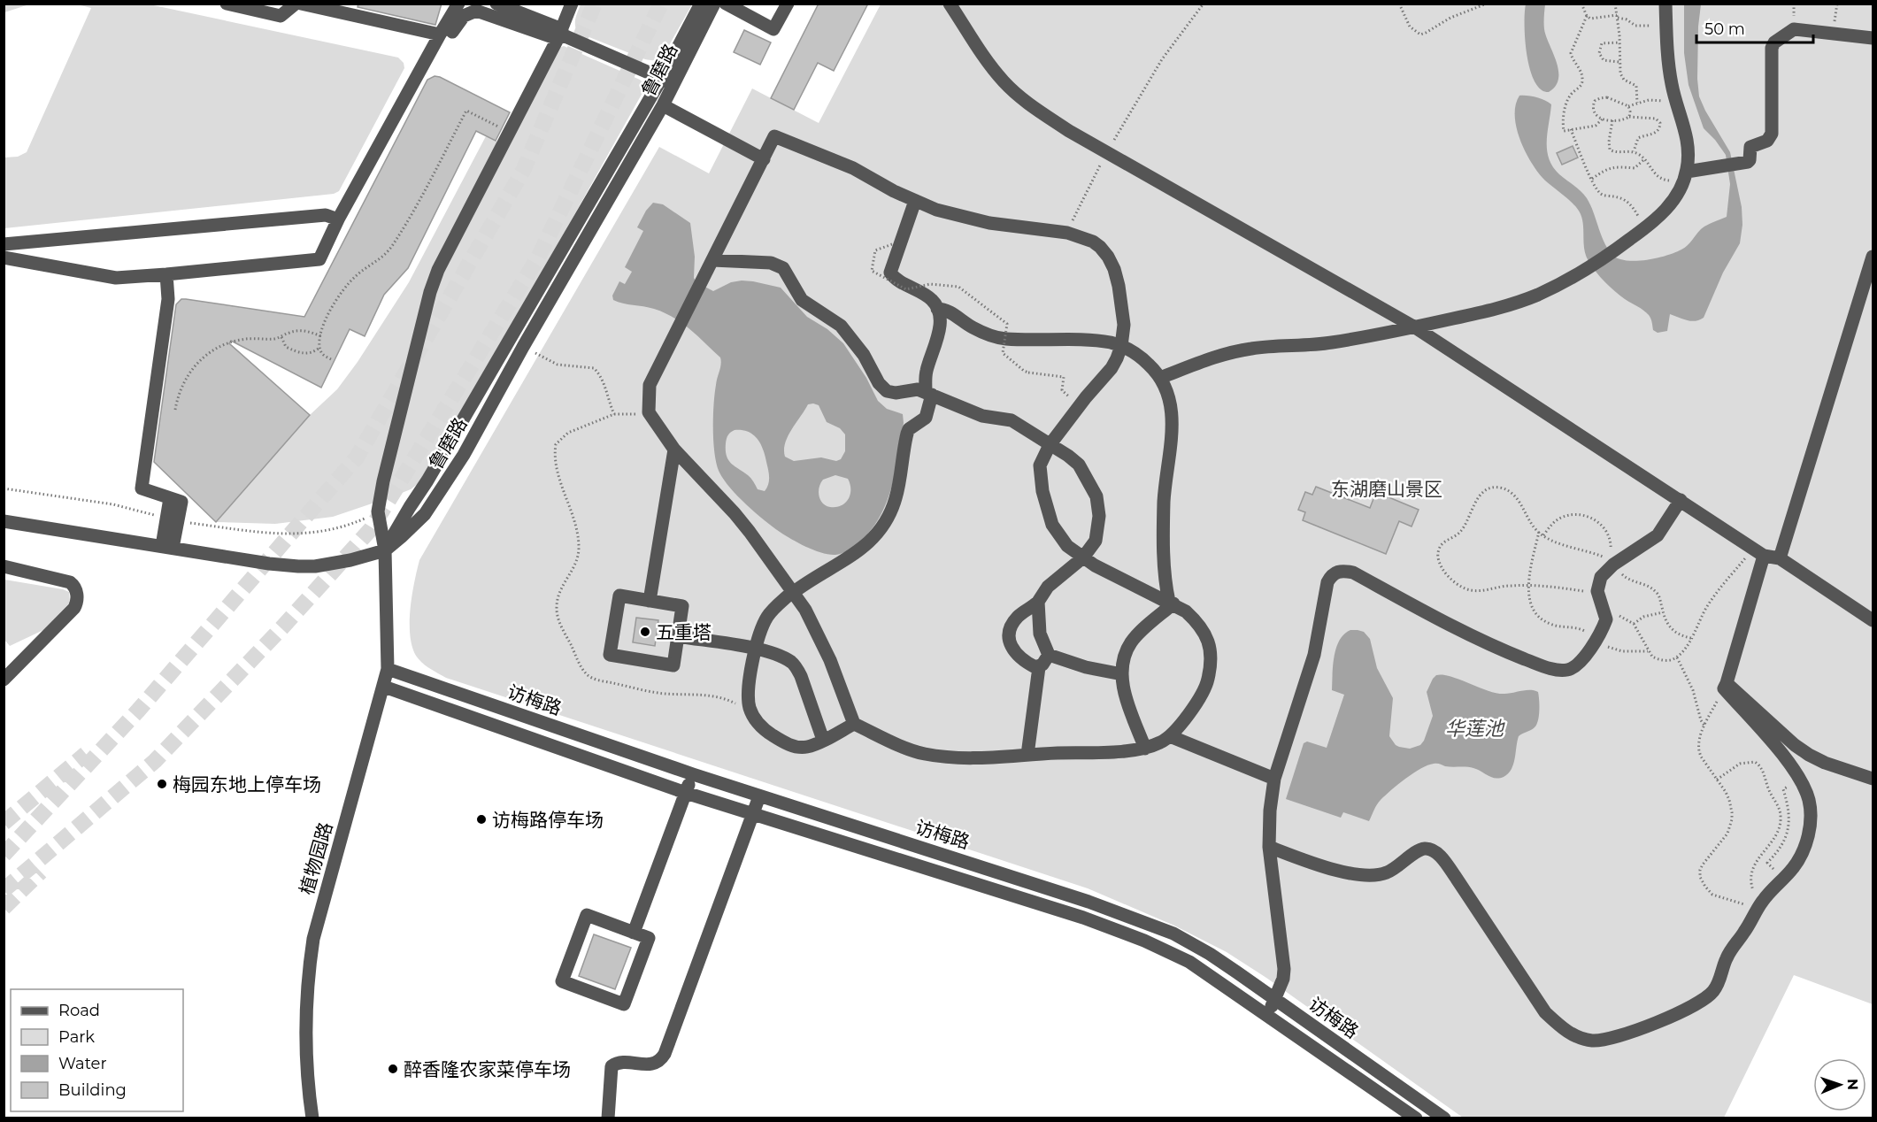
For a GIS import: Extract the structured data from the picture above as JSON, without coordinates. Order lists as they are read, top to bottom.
{
  "streets": {
    "street": ["鲁磨路", "访梅路", "植物园路"]
  },
  "crossings": [
    ["鲁磨路", "植物园路"],
    ["访梅路", "植物园路"]
  ],
  "water": ["华莲池"],
  "parks": ["东湖磨山景区"],
  "places": [
    "五重塔",
    "梅园东地上停车场",
    "访梅路停车场",
    "醉香隆农家菜停车场"
  ],
  "legend": [
    "Road",
    "Park",
    "Water",
    "Building"
  ],
  "scale_bar": "50 m",
  "north": "right"
}
